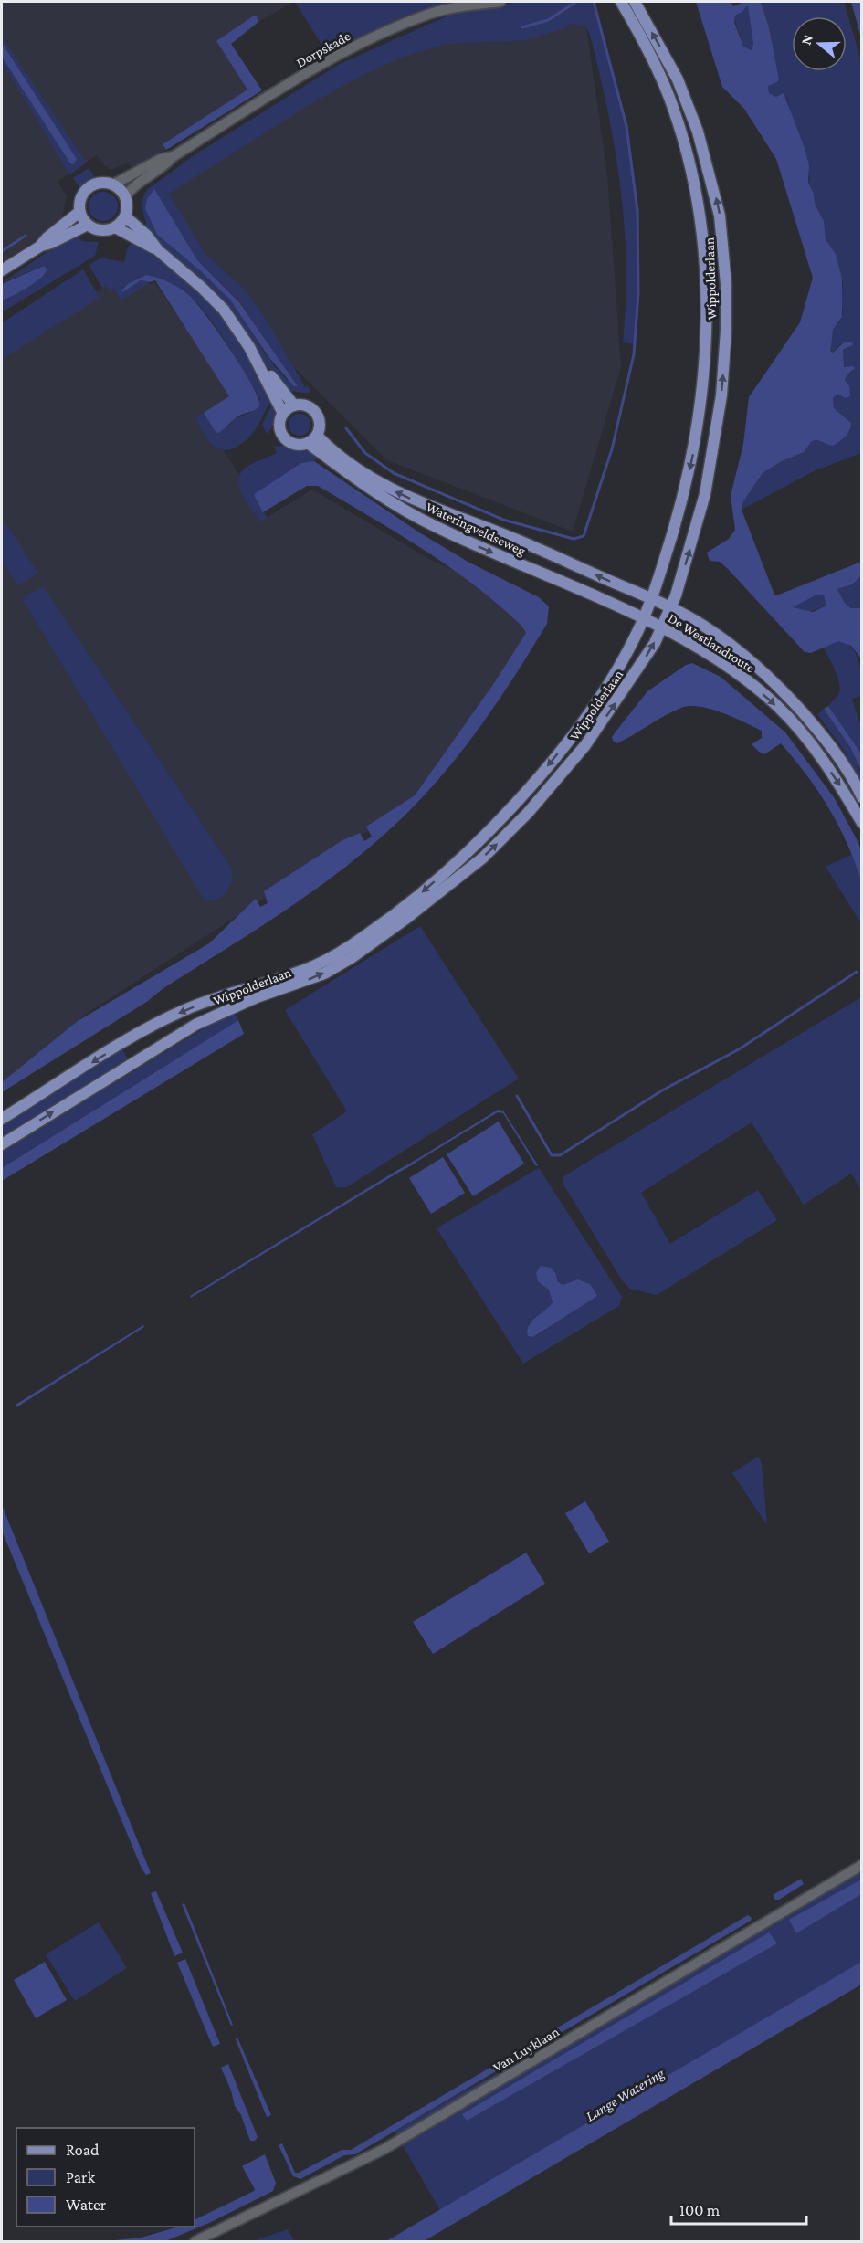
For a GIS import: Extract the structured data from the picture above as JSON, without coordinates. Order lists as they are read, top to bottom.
{
  "streets": {
    "main road": ["Wippolderlaan", "Wateringveldseweg", "De Westlandroute"],
    "street": ["Dorpskade", "Van Luyklaan"]
  },
  "crossings": [
    ["Wippolderlaan", "Wateringveldseweg"],
    ["Wippolderlaan", "De Westlandroute"],
    ["Wateringveldseweg", "De Westlandroute"]
  ],
  "water": ["Lange Watering"],
  "legend": ["Road", "Park", "Water"],
  "scale_bar": "100 m",
  "north": "left"
}
